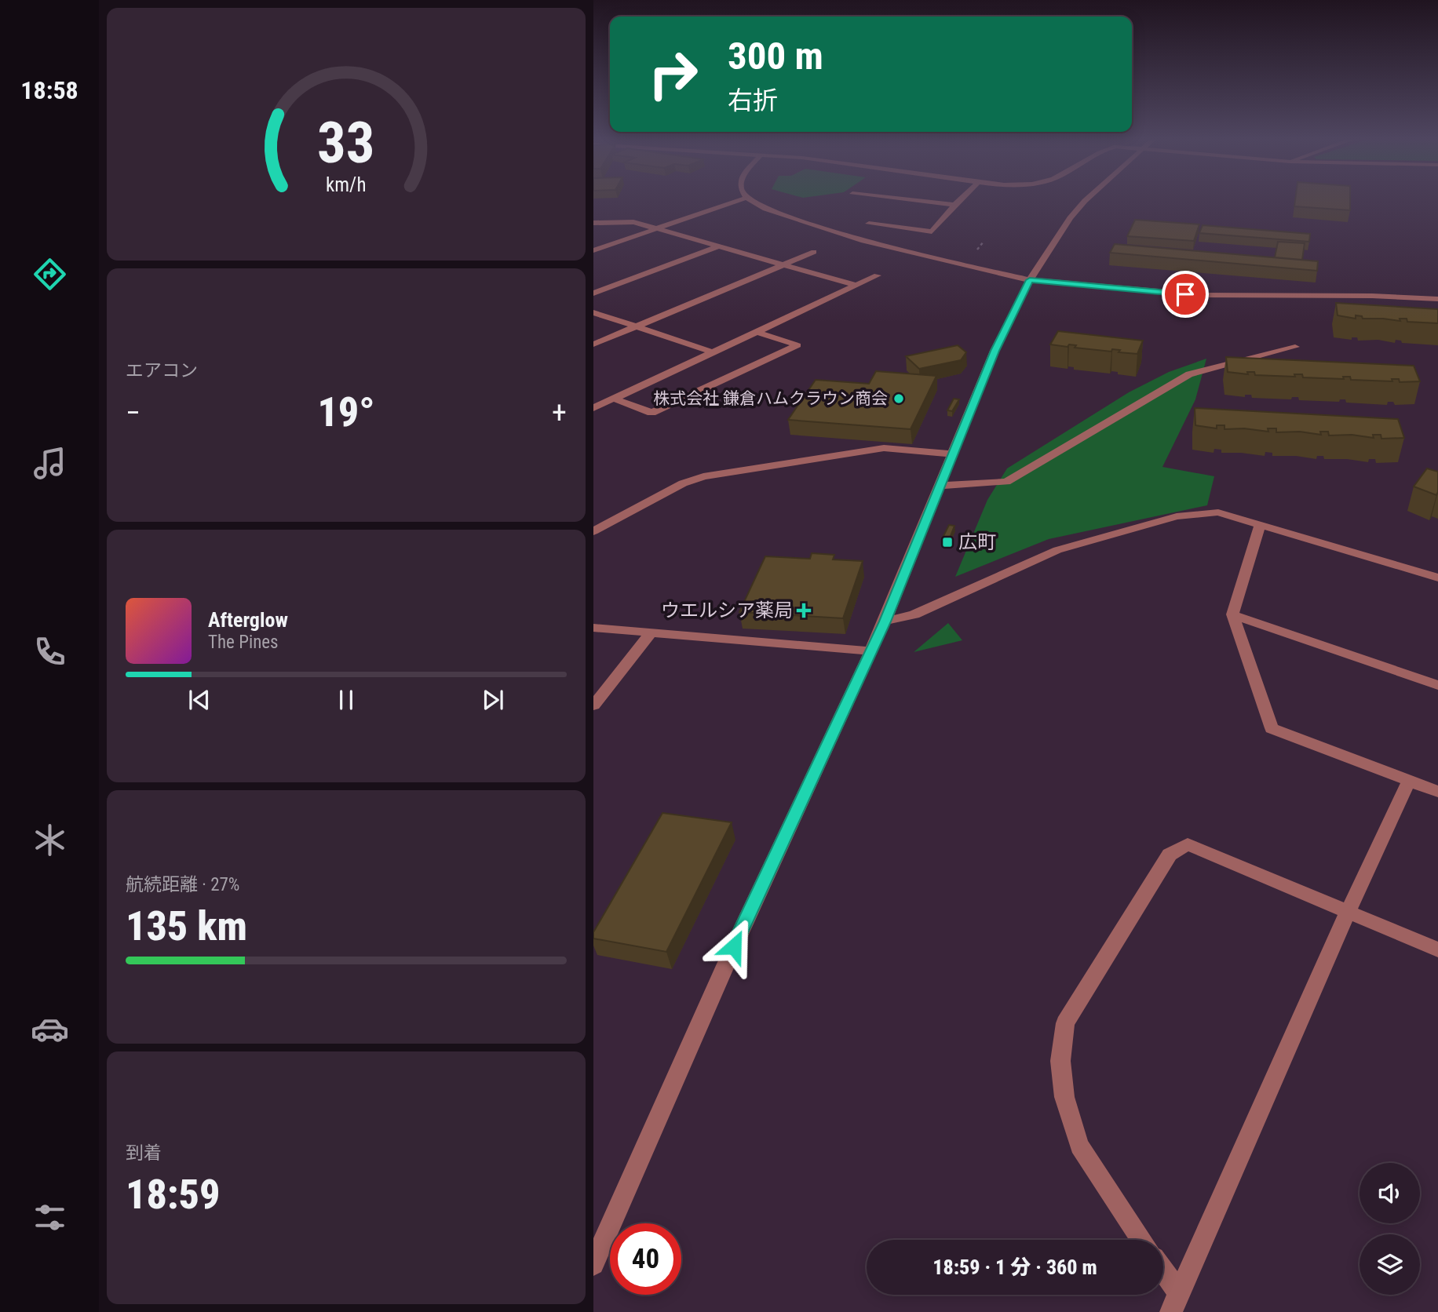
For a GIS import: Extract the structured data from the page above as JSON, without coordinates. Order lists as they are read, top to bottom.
{
  "places": {
    "other": ["株式会社 鎌倉ハムクラウン商会"],
    "transit": ["広町"],
    "health": ["ウエルシア薬局"]
  },
  "page": {
    "tabs": "18:58",
    "turn": ["300 m", "右折"],
    "tile": [
      "エアコン",
      ["航続距離 · 27%", "135 km"],
      ["到着", "18:59"]
    ],
    "heat": ["−", "19°", "+"],
    "song": ["Afterglow", "The Pines"],
    "limit": "40",
    "trip": "18:59 · 1 分 · 360 m",
    "gauge": ["33", "km/h"]
  }
}
